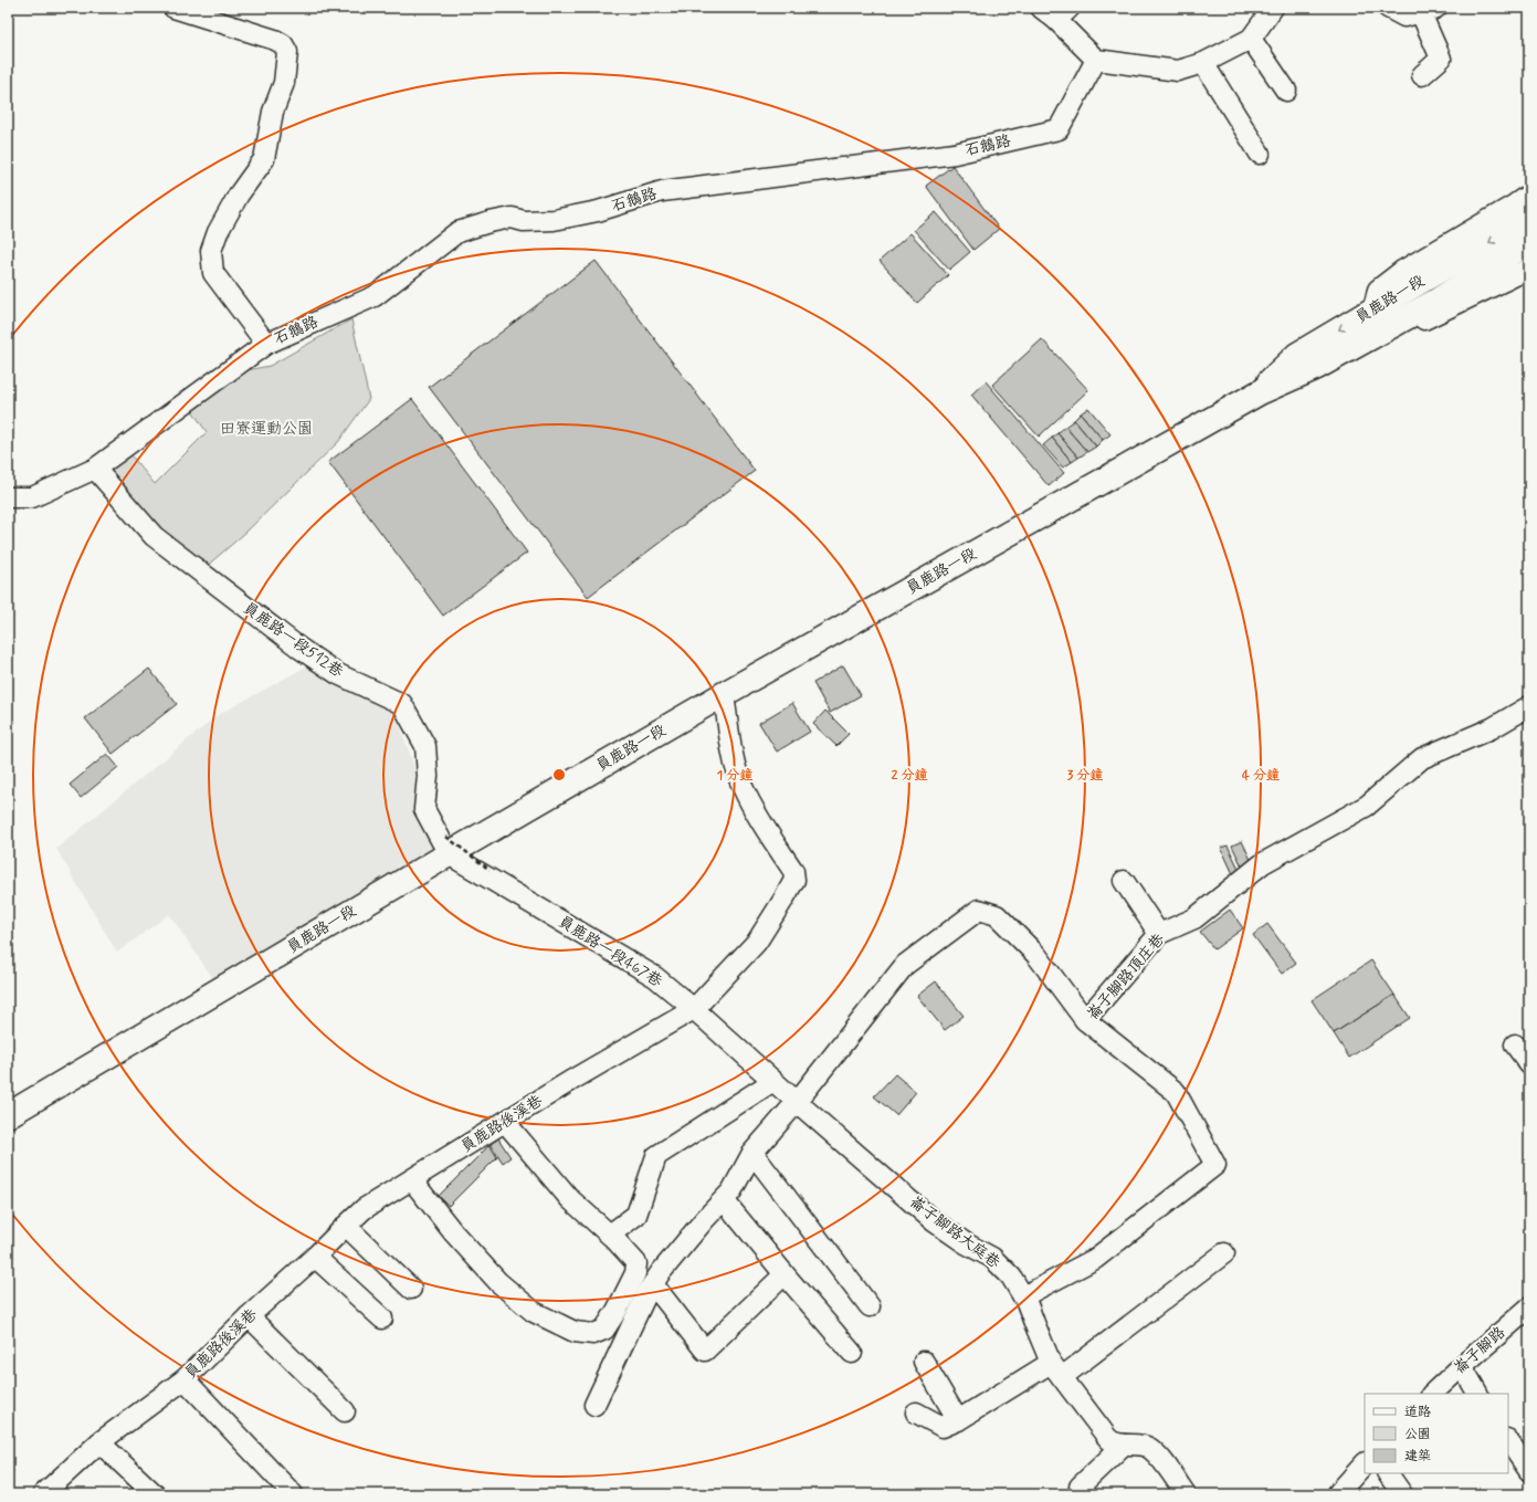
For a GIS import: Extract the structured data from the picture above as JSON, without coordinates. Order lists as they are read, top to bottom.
{
  "streets": {
    "main road": ["員鹿路一段"],
    "street": [
      "石鵝路",
      "員鹿路一段512巷",
      "員鹿路一段467巷",
      "崙子腳路頂庄巷",
      "員鹿路後溪巷",
      "崙子腳路大庭巷",
      "崙子腳路"
    ]
  },
  "crossings": [
    ["石鵝路", "員鹿路一段512巷"],
    ["員鹿路一段", "員鹿路一段512巷"],
    ["員鹿路一段", "員鹿路一段467巷"],
    ["員鹿路一段", "員鹿路後溪巷"],
    ["員鹿路一段512巷", "員鹿路一段467巷"],
    ["員鹿路一段467巷", "員鹿路後溪巷"],
    ["員鹿路一段467巷", "崙子腳路大庭巷"],
    ["崙子腳路頂庄巷", "崙子腳路大庭巷"]
  ],
  "parks": ["田寮運動公園"],
  "legend": ["道路", "公園", "建築"],
  "rings": [
    "1 分鐘",
    "2 分鐘",
    "3 分鐘",
    "4 分鐘"
  ]
}
